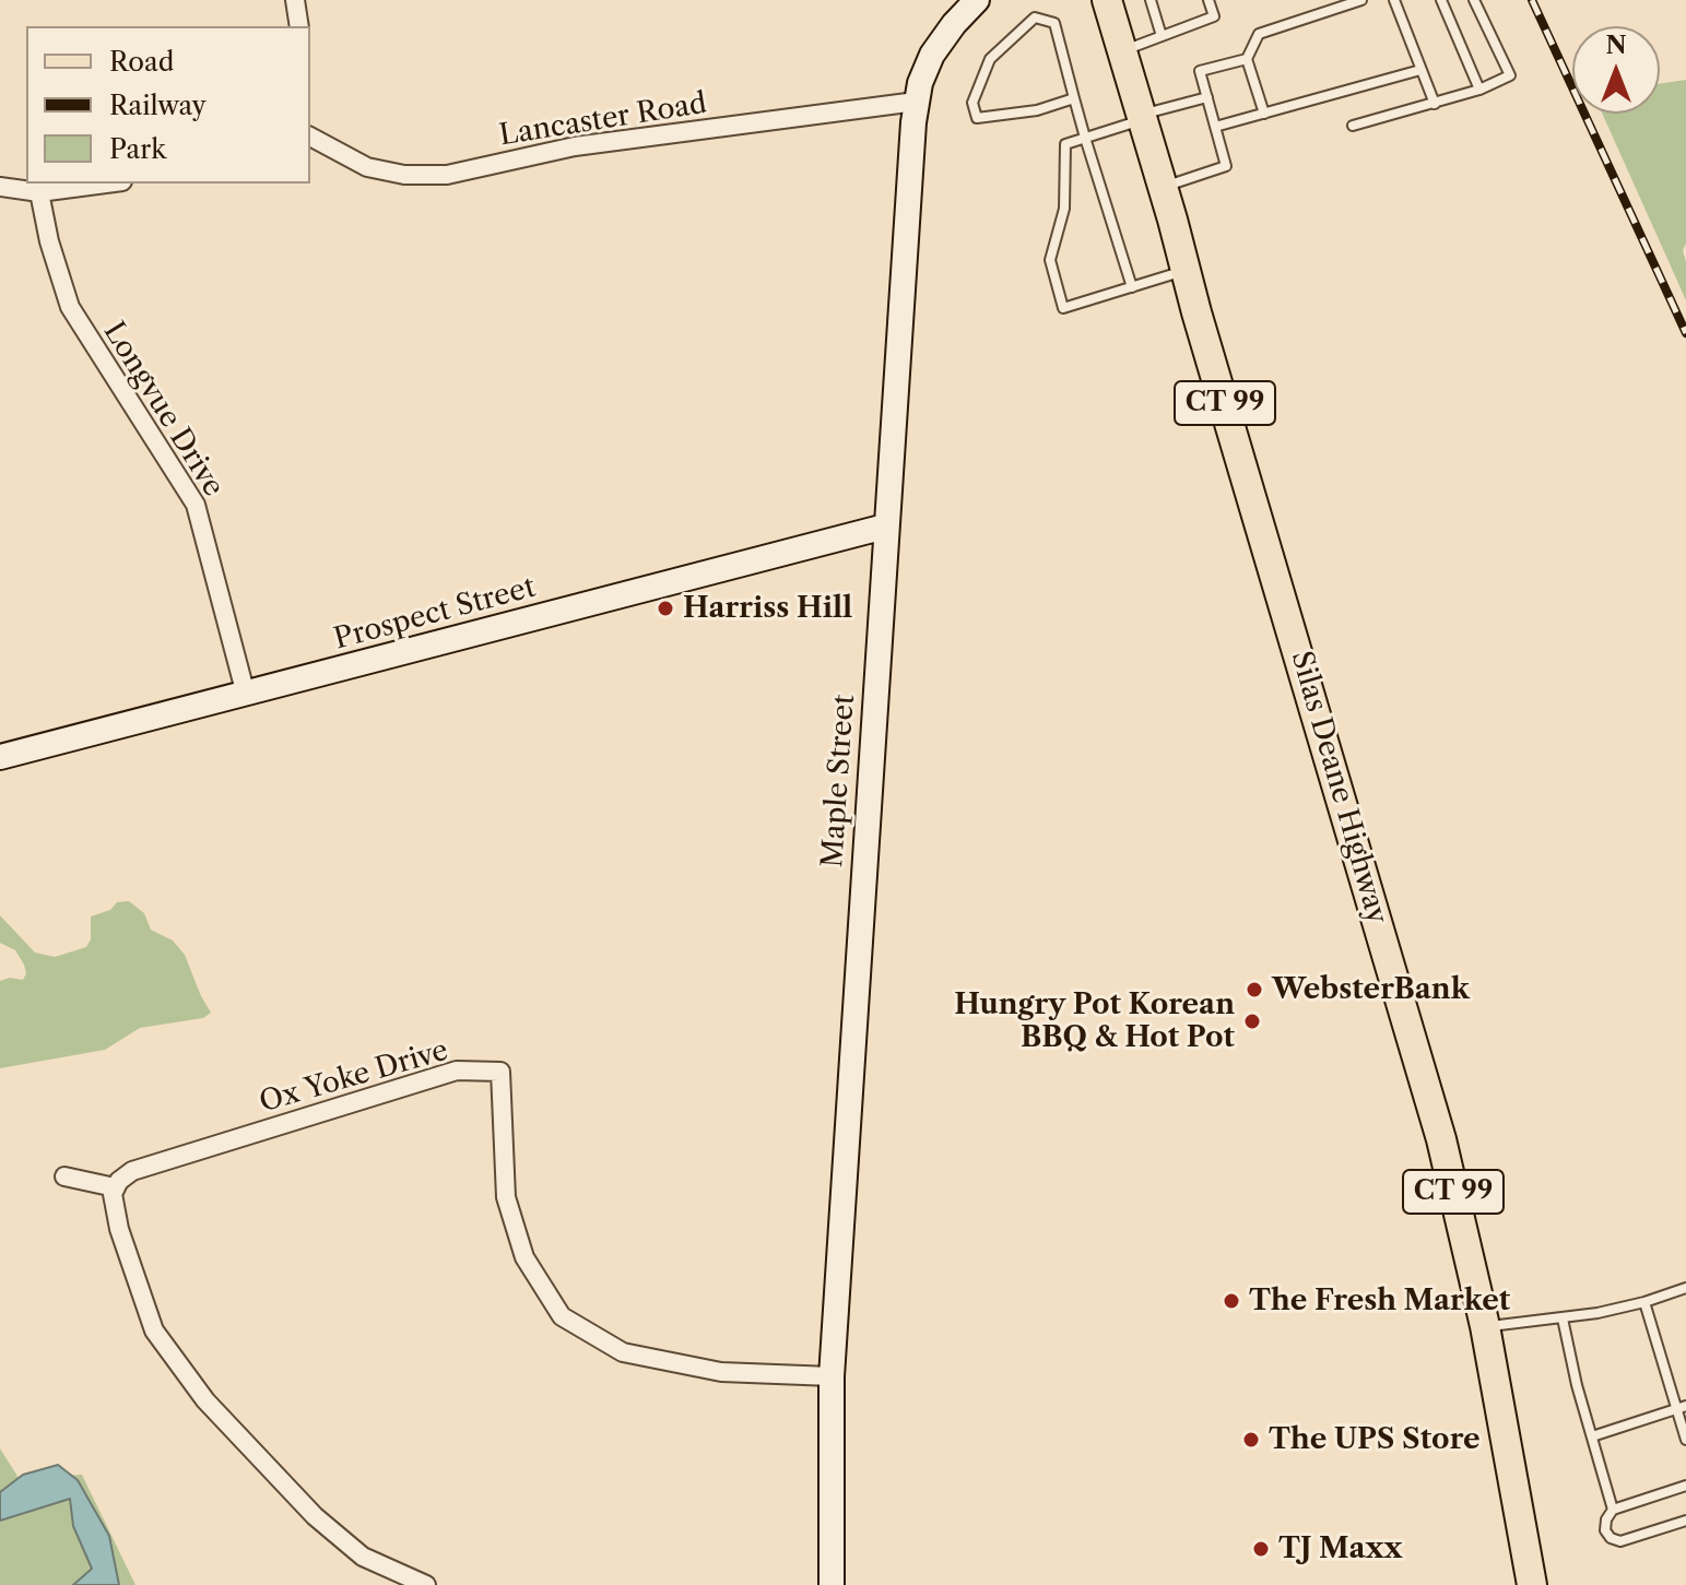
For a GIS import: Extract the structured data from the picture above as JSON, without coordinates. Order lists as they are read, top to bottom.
{
  "streets": {
    "main road": [
      "CT 99",
      "Prospect Street",
      "Maple Street",
      "Silas Deane Highway"
    ],
    "street": ["Lancaster Road", "Longvue Drive", "Ox Yoke Drive"]
  },
  "crossings": [
    ["Lancaster Road", "Maple Street"],
    ["Longvue Drive", "Prospect Street"],
    ["Prospect Street", "Maple Street"],
    ["Maple Street", "Ox Yoke Drive"]
  ],
  "places": [
    "Harriss Hill",
    "WebsterBank",
    "Hungry Pot Korean BBQ & Hot Pot",
    "The Fresh Market",
    "The UPS Store",
    "TJ Maxx"
  ],
  "legend": ["Road", "Railway", "Park"],
  "north": "top"
}
